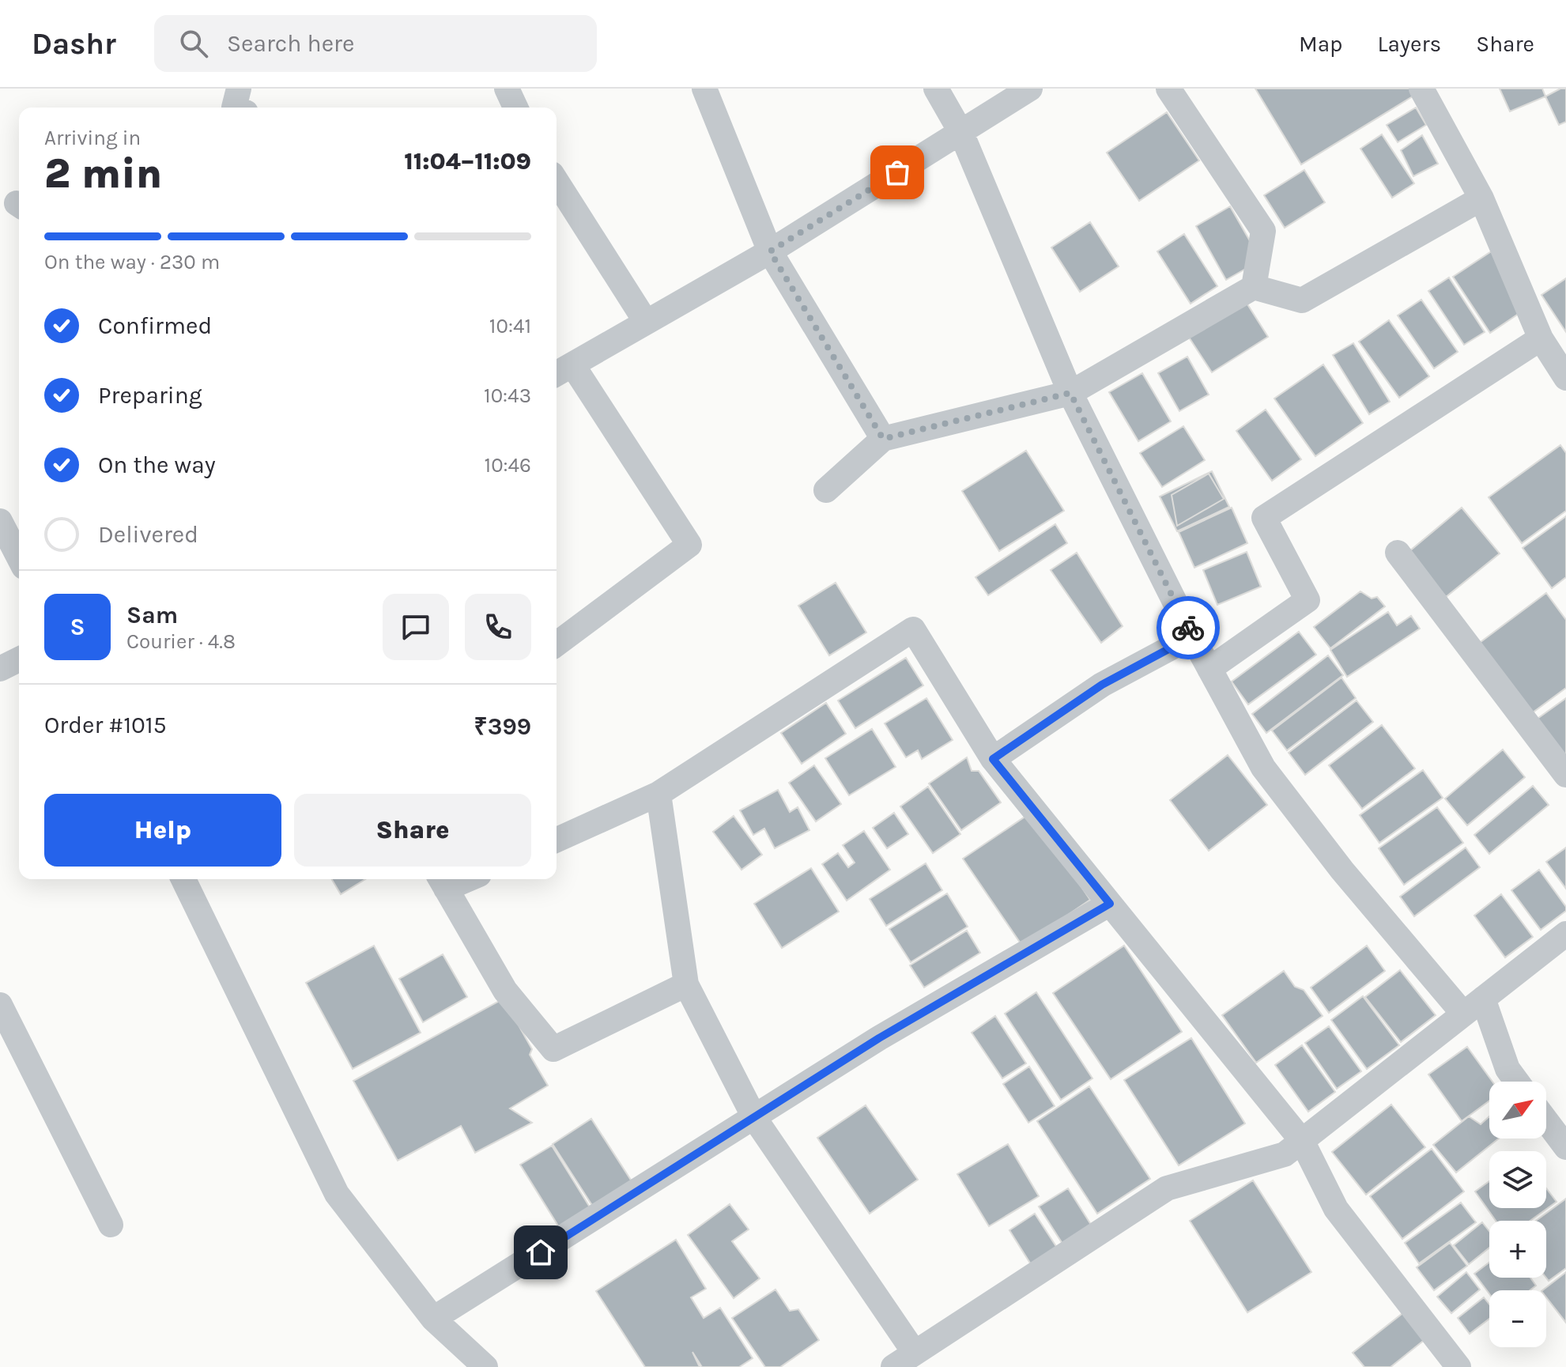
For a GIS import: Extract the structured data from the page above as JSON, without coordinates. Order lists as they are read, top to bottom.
{
  "north": "top right",
  "page": {
    "header": "Dashr",
    "search": "Search here",
    "nav": ["Map", "Layers", "Share"],
    "heading": ["2 min", "Arriving in", "11:04–11:09"],
    "panel": [
      "Sam",
      "Courier · 4.8",
      "Order #1015",
      "₹399"
    ],
    "bar": "On the way · 230 m",
    "list": [
      ["Confirmed", "10:41"],
      ["Preparing", "10:43"],
      ["On the way", "10:46"],
      "Delivered"
    ],
    "round": "S",
    "buttons": ["Help", "Share"],
    "map_buttons": ["+", "−"]
  }
}
